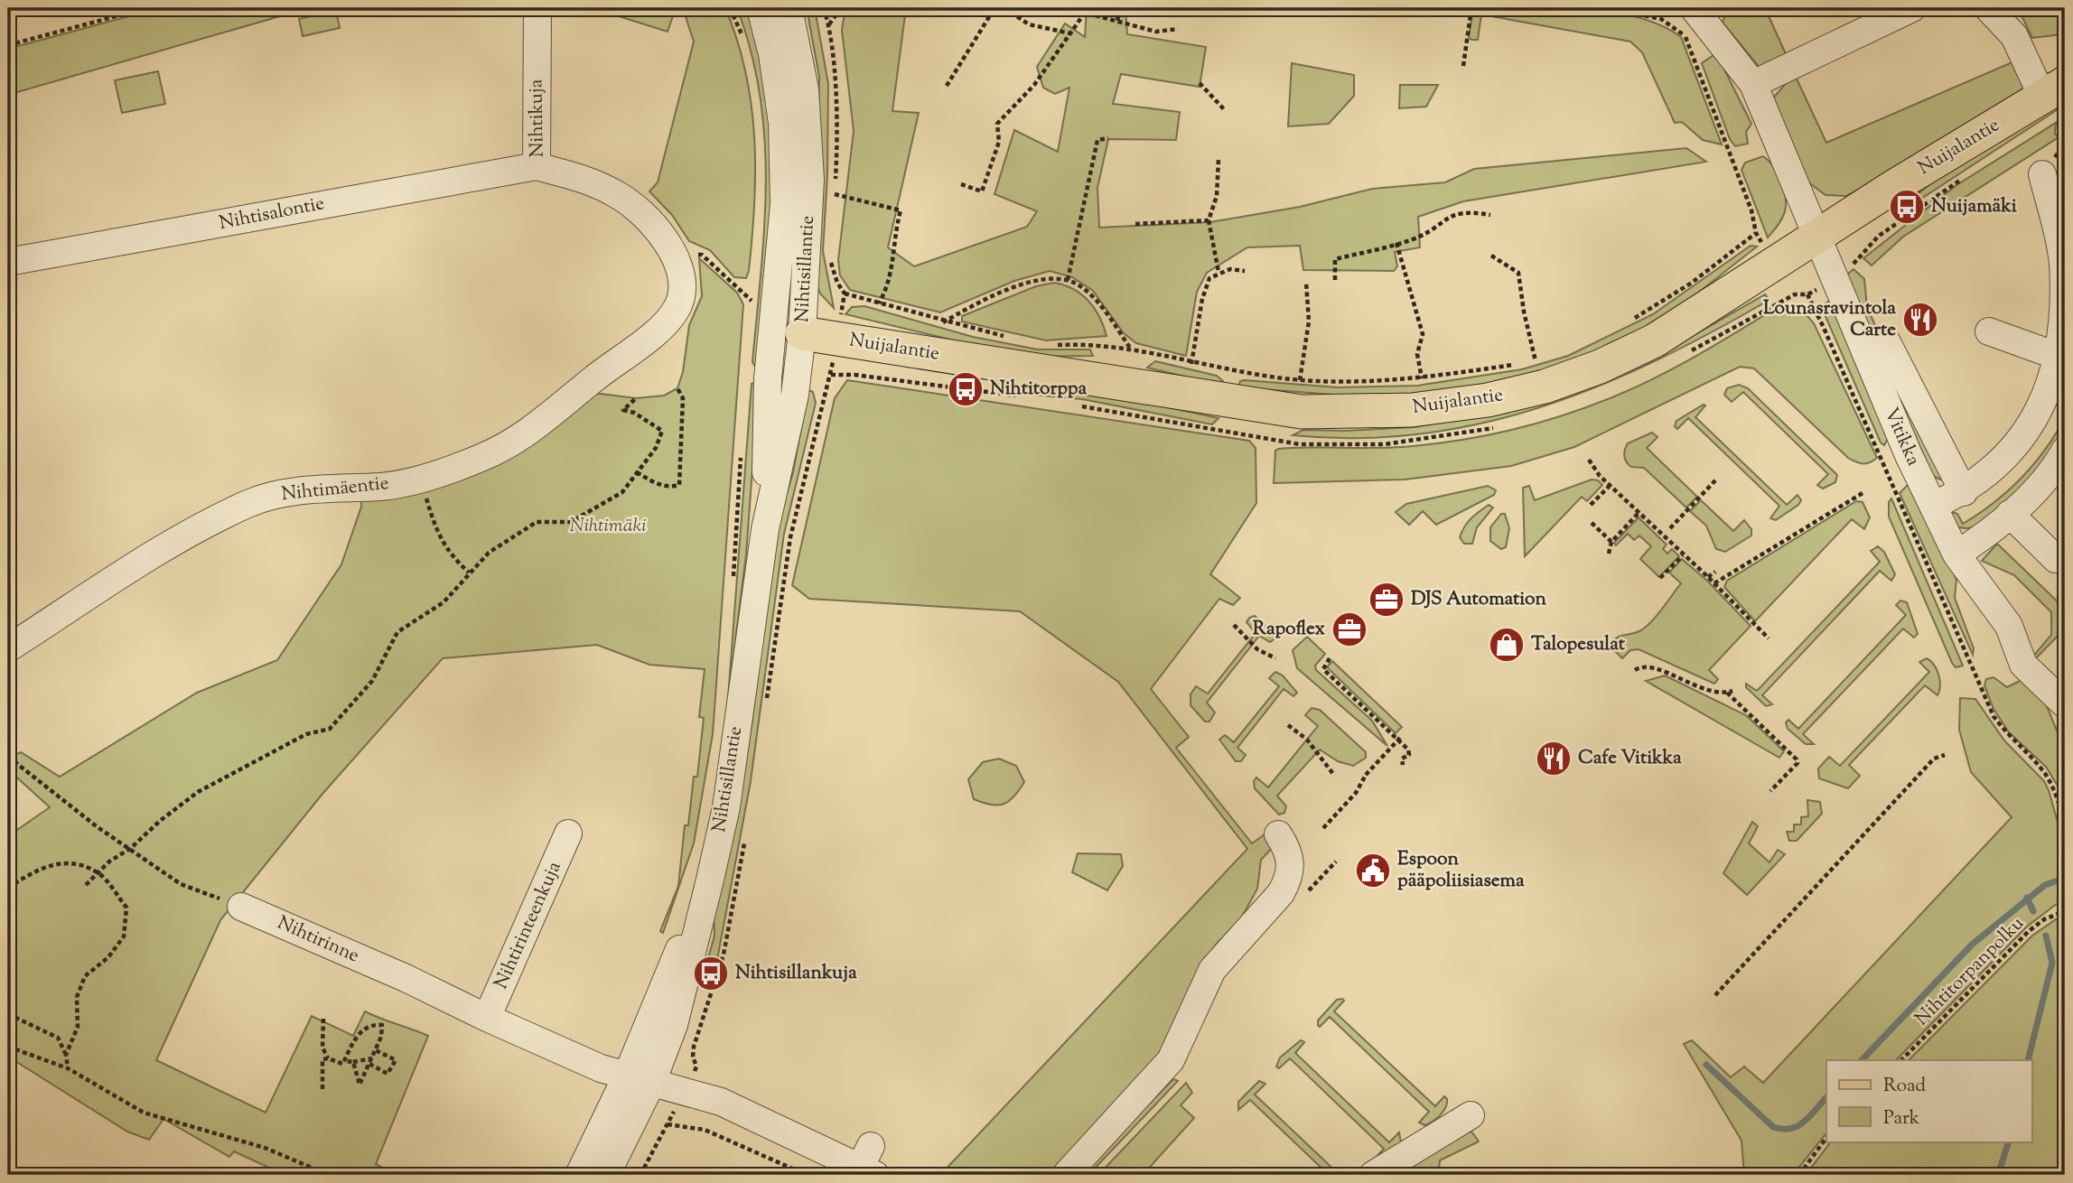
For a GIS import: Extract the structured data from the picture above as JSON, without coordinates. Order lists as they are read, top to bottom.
{
  "streets": {
    "main road": ["Nuijalantie"],
    "street": [
      "Nihtikuja",
      "Nihtisalontie",
      "Nihtisillantie",
      "Vitikka",
      "Nihtimäentie",
      "Nihtirinteenkuja",
      "Nihtirinne"
    ],
    "path": ["Nihtitorpanpolku"]
  },
  "crossings": [
    ["Nihtikuja", "Nihtisalontie"],
    ["Nihtikuja", "Nihtimäentie"],
    ["Nuijalantie", "Nihtisillantie"],
    ["Nuijalantie", "Vitikka"],
    ["Nihtisillantie", "Nihtirinne"],
    ["Nihtirinteenkuja", "Nihtirinne"]
  ],
  "parks": ["Nihtimäki"],
  "places": {
    "bus stop": ["Nuijamäki", "Nihtitorppa", "Nihtisillankuja"],
    "restaurant": ["Lounasravintola Carte", "Cafe Vitikka"],
    "office": ["DJS Automation", "Rapoflex"],
    "shop": ["Talopesulat"],
    "public building": ["Espoon pääpoliisiasema"]
  },
  "legend": ["Road", "Park"]
}
